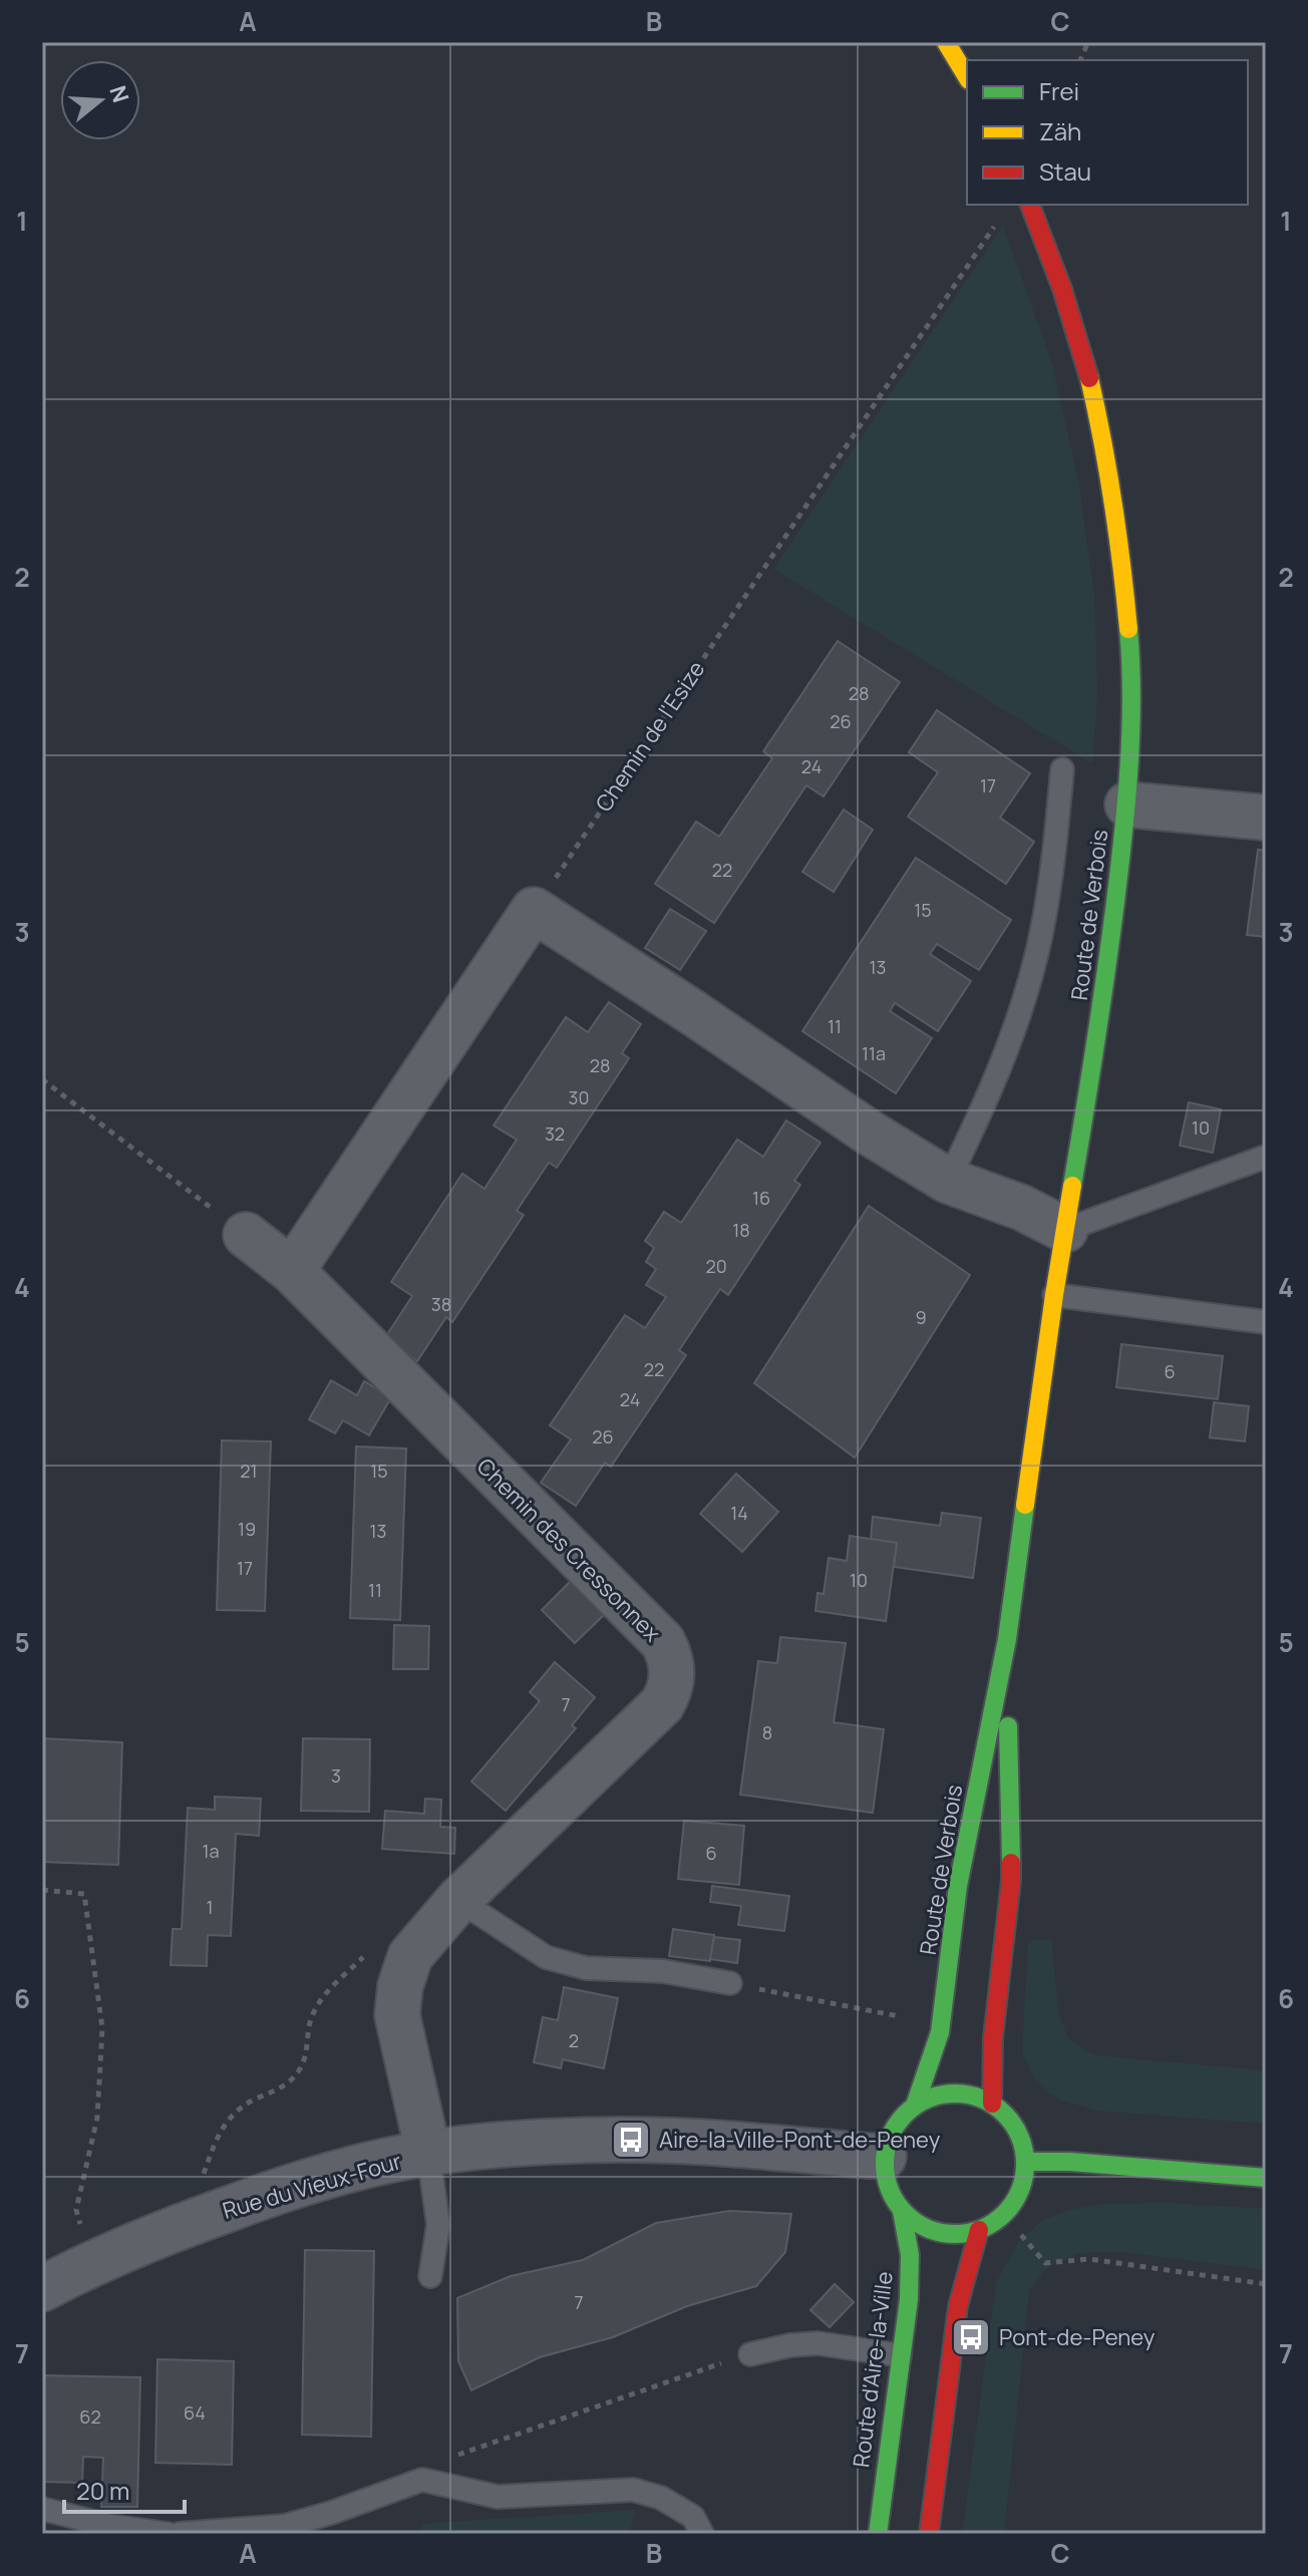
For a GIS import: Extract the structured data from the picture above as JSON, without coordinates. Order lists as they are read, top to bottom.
{
  "streets": {
    "street": [
      "Route de Verbois",
      "Chemin des Cressonnex",
      "Rue du Vieux-Four",
      "Route d'Aire-la-Ville"
    ],
    "path": ["Chemin de l'Esize"]
  },
  "crossings": [
    ["Route de Verbois", "Rue du Vieux-Four"],
    ["Route de Verbois", "Route d'Aire-la-Ville"],
    ["Chemin des Cressonnex", "Rue du Vieux-Four"],
    ["Rue du Vieux-Four", "Route d'Aire-la-Ville"]
  ],
  "places": {
    "bus stop": ["Aire-la-Ville-Pont-de-Peney", "Pont-de-Peney"]
  },
  "house_numbers": [
    "28",
    "26",
    "24",
    "17",
    "22",
    "15",
    "13",
    "11",
    "11a",
    "28",
    "30",
    "10",
    "32",
    "16",
    "18",
    "20",
    "38",
    "9",
    "22",
    "6",
    "24",
    "26",
    "21",
    "15",
    "14",
    "19",
    "13",
    "17",
    "10",
    "11",
    "7",
    "8",
    "3",
    "1a",
    "6",
    "1",
    "2",
    "7",
    "64",
    "62"
  ],
  "legend": ["Frei", "Zäh", "Stau"],
  "scale_bar": "20 m",
  "north": "right",
  "grid": {
    "columns": ["A", "B", "C"],
    "rows": [
      "1",
      "2",
      "3",
      "4",
      "5",
      "6",
      "7"
    ]
  }
}
